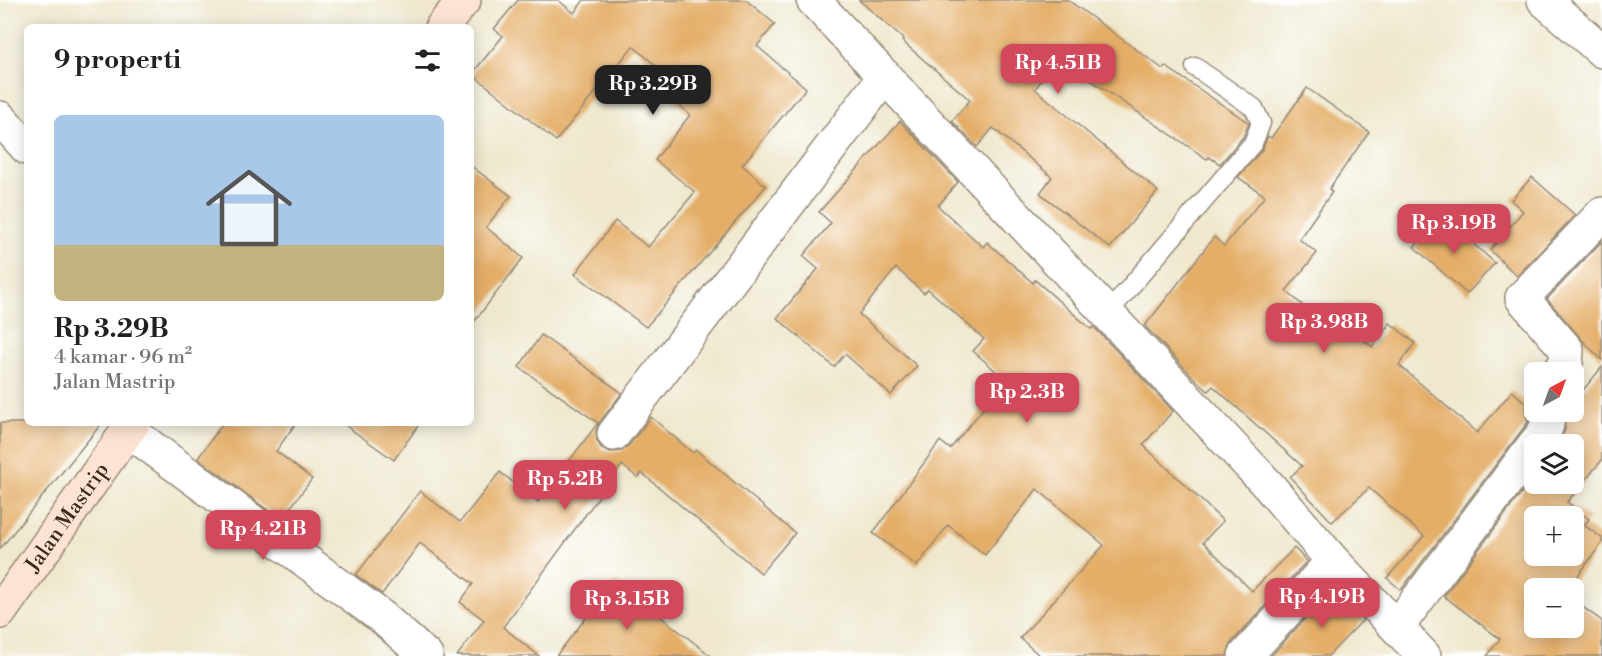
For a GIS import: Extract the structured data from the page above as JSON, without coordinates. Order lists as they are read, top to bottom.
{
  "streets": {
    "main road": ["Jalan Mastrip"]
  },
  "north": "top right",
  "page": {
    "heading": "9 properti",
    "price": [
      "Rp 4.51B",
      "Rp 3.29B",
      "Rp 3.19B",
      "Rp 3.98B",
      "Rp 2.3B",
      "Rp 5.2B",
      "Rp 4.21B",
      "Rp 4.19B",
      "Rp 3.15B"
    ],
    "list": [
      {
        "name": "Rp 3.29B",
        "note": "4 kamar · 96 m² · Jalan Mastrip"
      }
    ],
    "map_buttons": ["+", "−"]
  }
}
